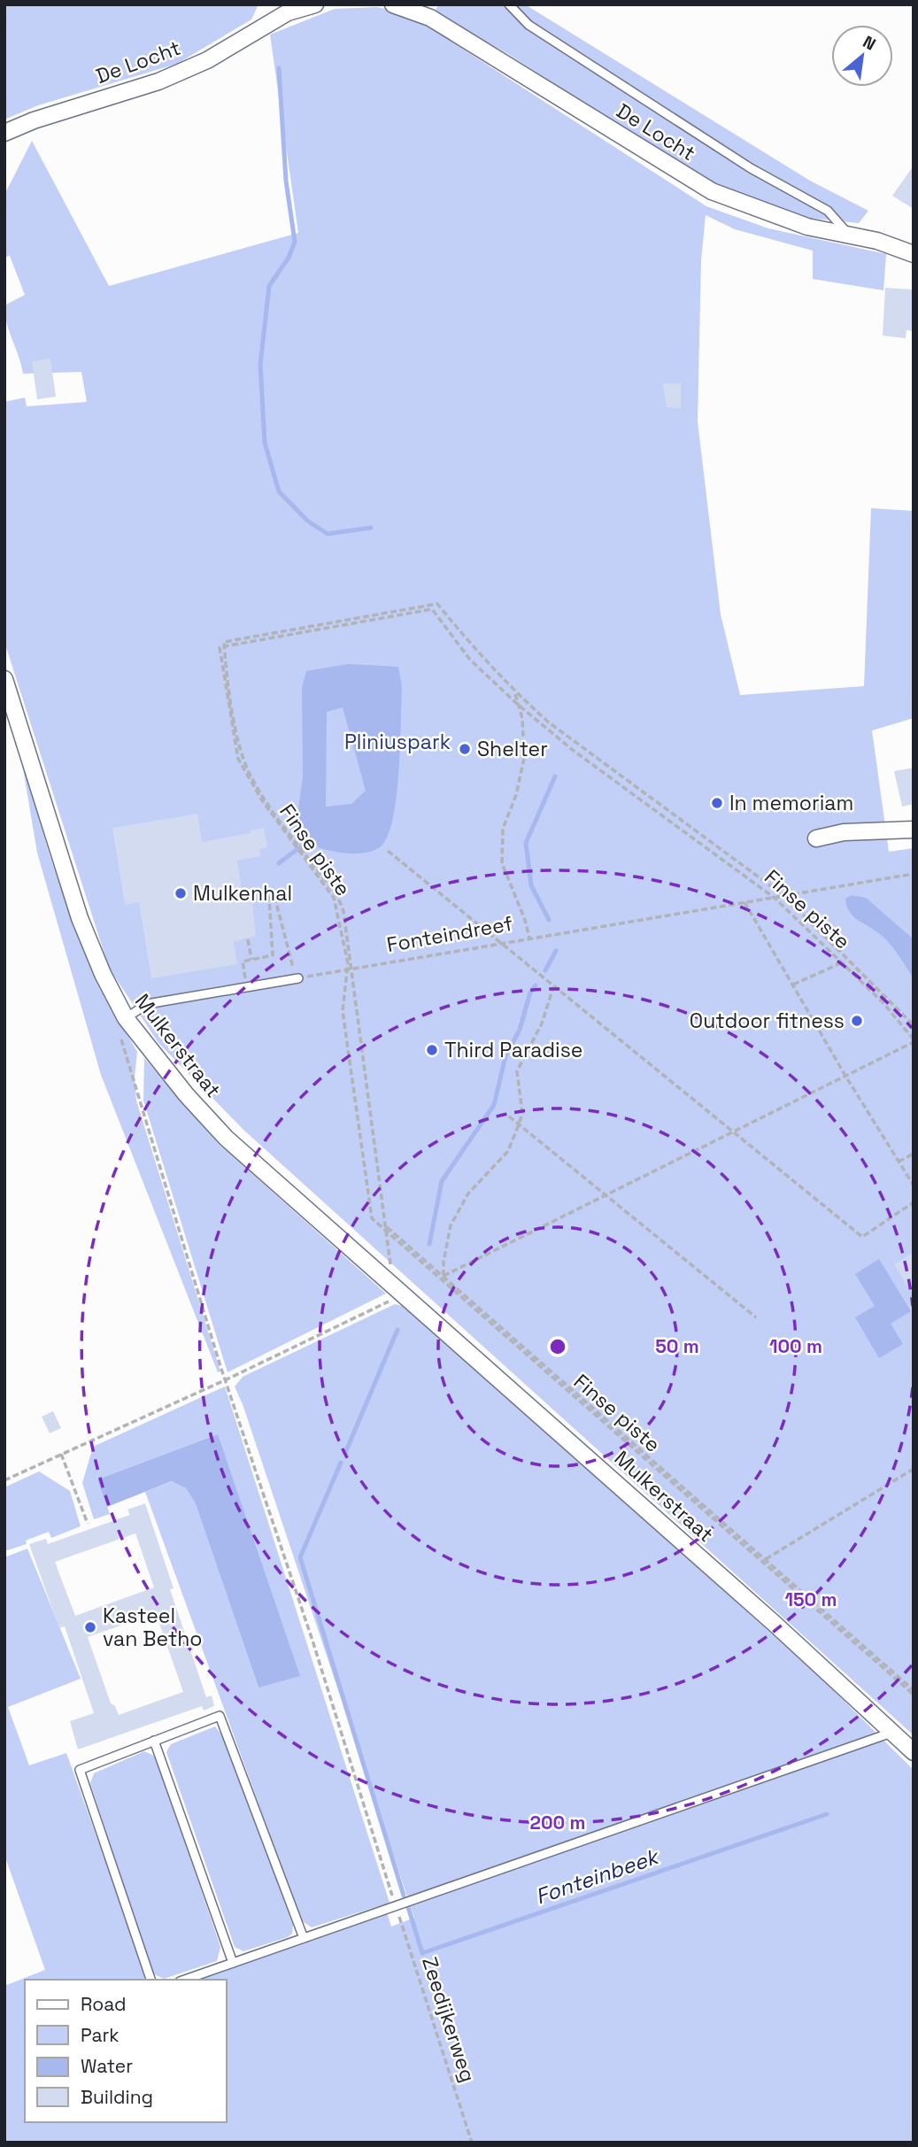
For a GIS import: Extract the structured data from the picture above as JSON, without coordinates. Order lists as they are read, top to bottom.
{
  "streets": {
    "street": ["De Locht", "Mulkerstraat"],
    "path": ["Finse piste", "Fonteindreef", "Zeedijkerweg"]
  },
  "crossings": [
    ["Finse piste", "Fonteindreef"],
    ["Mulkerstraat", "Zeedijkerweg"]
  ],
  "water": ["Fonteinbeek"],
  "parks": ["Pliniuspark"],
  "places": [
    "Shelter",
    "In memoriam",
    "Mulkenhal",
    "Outdoor fitness",
    "Third Paradise",
    "Kasteel van Betho"
  ],
  "legend": [
    "Road",
    "Park",
    "Water",
    "Building"
  ],
  "north": "top right",
  "rings": [
    "50 m",
    "100 m",
    "150 m",
    "200 m"
  ]
}
